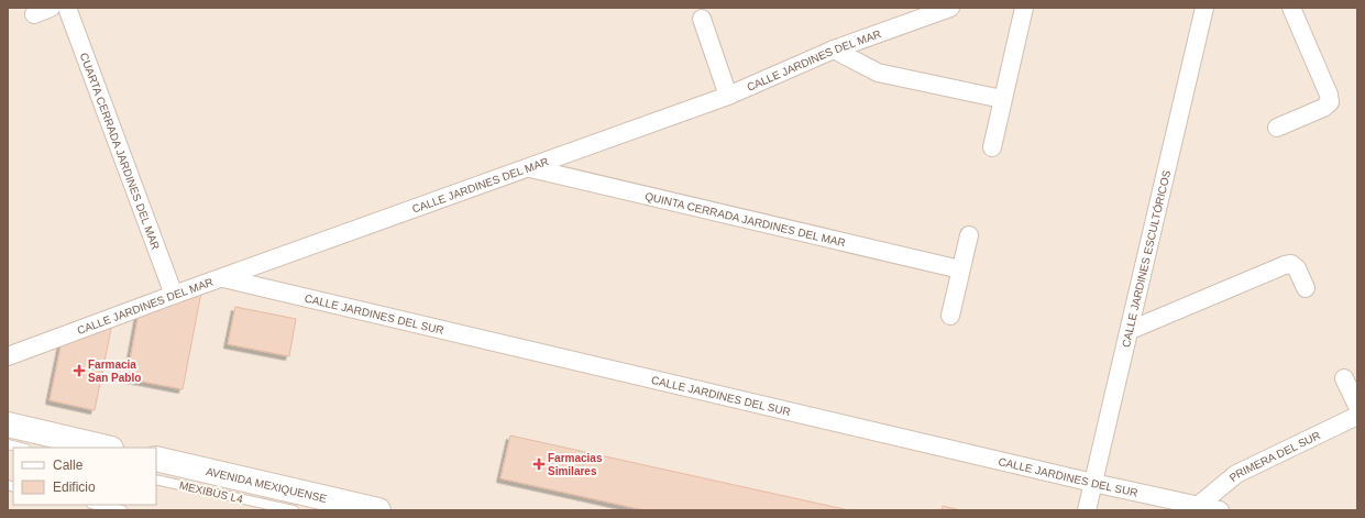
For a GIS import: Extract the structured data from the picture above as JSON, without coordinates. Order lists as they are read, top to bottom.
{
  "streets": {
    "main road": ["AVENIDA MEXIQUENSE"],
    "street": [
      "CALLE JARDINES DEL MAR",
      "CUARTA CERRADA JARDINES DEL MAR",
      "QUINTA CERRADA JARDINES DEL MAR",
      "CALLE JARDINES ESCULTÓRICOS",
      "CALLE JARDINES DEL SUR",
      "PRIMERA DEL SUR"
    ],
    "lane": ["MEXIBÚS L4"]
  },
  "crossings": [
    ["CALLE JARDINES DEL MAR", "CUARTA CERRADA JARDINES DEL MAR"],
    ["CALLE JARDINES DEL MAR", "QUINTA CERRADA JARDINES DEL MAR"],
    ["CALLE JARDINES DEL MAR", "CALLE JARDINES DEL SUR"],
    ["CALLE JARDINES ESCULTÓRICOS", "CALLE JARDINES DEL SUR"],
    ["CALLE JARDINES DEL SUR", "PRIMERA DEL SUR"]
  ],
  "places": {
    "health": ["Farmacia San Pablo", "Farmacias Similares"]
  },
  "legend": ["Calle", "Edificio"]
}
